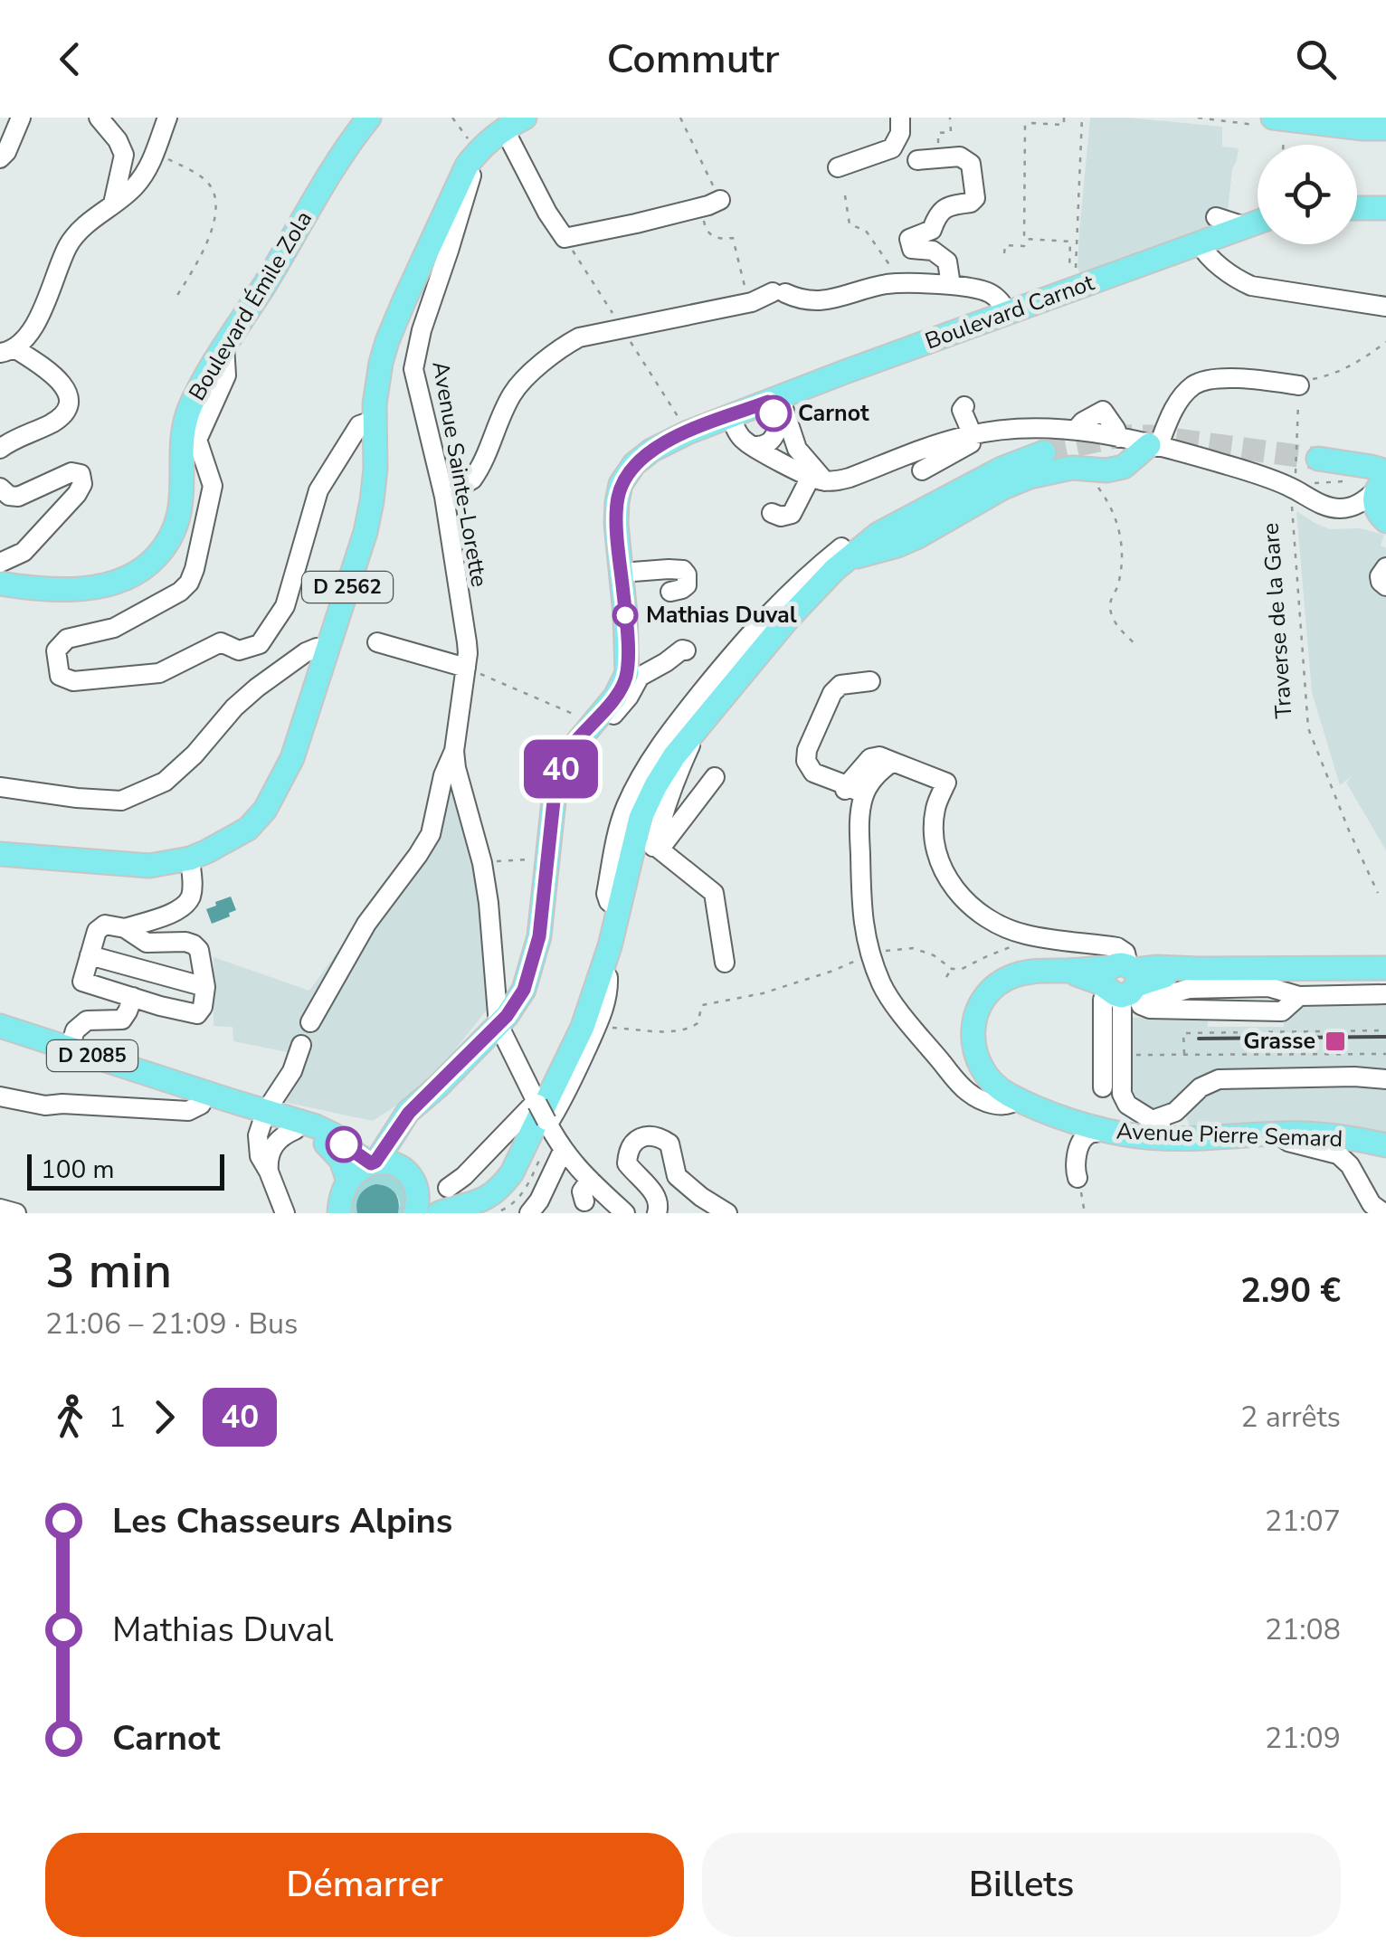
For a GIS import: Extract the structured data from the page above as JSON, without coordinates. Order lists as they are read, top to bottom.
{
  "streets": {
    "main road": [
      "Boulevard Émile Zola",
      "Boulevard Carnot",
      "D 2562",
      "D 2085",
      "Avenue Pierre Semard"
    ],
    "street": ["Avenue Sainte-Lorette"],
    "path": ["Traverse de la Gare"]
  },
  "crossings": [
    ["Boulevard Carnot", "Avenue Sainte-Lorette"],
    ["Boulevard Carnot", "D 2085"],
    ["Avenue Sainte-Lorette", "D 2562"]
  ],
  "places": {
    "other": ["Carnot", "Mathias Duval"],
    "transit": ["Grasse"]
  },
  "lines": ["bus line 40"],
  "scale_bar": "100 m",
  "page": {
    "header": "Commutr",
    "on_map": "40",
    "scale": "100 m",
    "heading": ["3 min", "21:06 – 21:09 · Bus", "2.90 €"],
    "legs": ["1", "40", "2 arrêts"],
    "list": [
      {
        "name": "Les Chasseurs Alpins",
        "value": "21:07"
      },
      {
        "name": "Mathias Duval",
        "value": "21:08"
      },
      {
        "name": "Carnot",
        "value": "21:09"
      }
    ],
    "buttons": ["Démarrer", "Billets"]
  }
}
